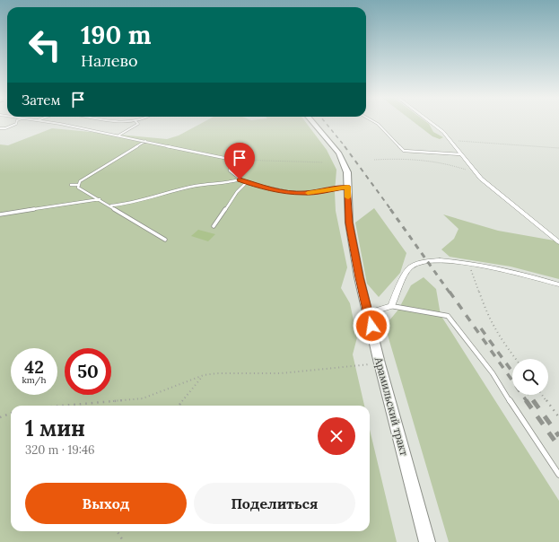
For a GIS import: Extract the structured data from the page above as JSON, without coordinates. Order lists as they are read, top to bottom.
{
  "streets": {
    "main road": ["Арамильский тракт"]
  },
  "page": {
    "turn": ["190 m", "Налево"],
    "then": "Затем",
    "speed": "42 km/h",
    "limit": "50",
    "heading": ["1 мин", "320 m · 19:46"],
    "buttons": ["Выход", "Поделиться"]
  }
}
